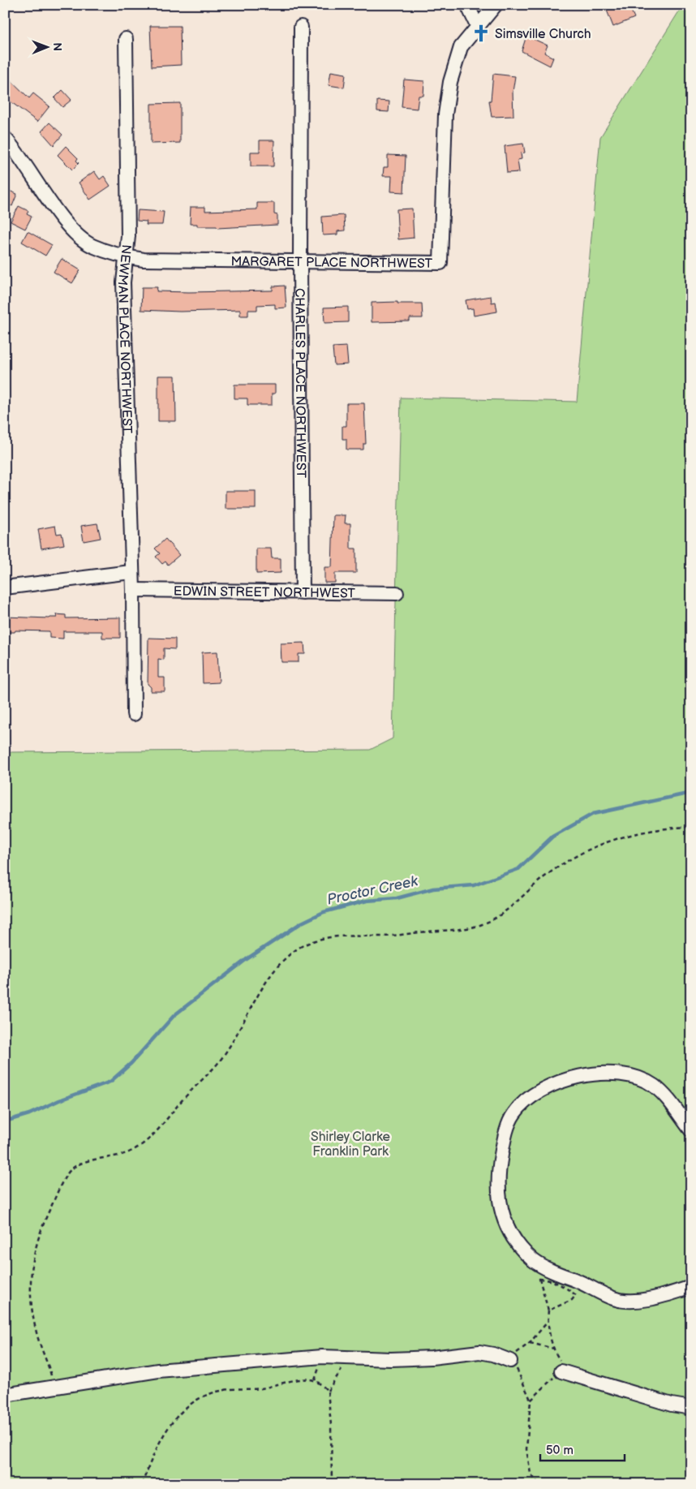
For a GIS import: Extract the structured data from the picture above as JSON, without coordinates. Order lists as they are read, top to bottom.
{
  "streets": {
    "street": [
      "MARGARET PLACE NORTHWEST",
      "NEWMAN PLACE NORTHWEST",
      "CHARLES PLACE NORTHWEST",
      "EDWIN STREET NORTHWEST"
    ]
  },
  "crossings": [
    ["MARGARET PLACE NORTHWEST", "NEWMAN PLACE NORTHWEST"],
    ["MARGARET PLACE NORTHWEST", "CHARLES PLACE NORTHWEST"],
    ["NEWMAN PLACE NORTHWEST", "EDWIN STREET NORTHWEST"],
    ["CHARLES PLACE NORTHWEST", "EDWIN STREET NORTHWEST"]
  ],
  "water": ["Proctor Creek"],
  "parks": ["Shirley Clarke Franklin Park"],
  "places": {
    "church": ["Simsville Church"]
  },
  "scale_bar": "50 m",
  "north": "right"
}
